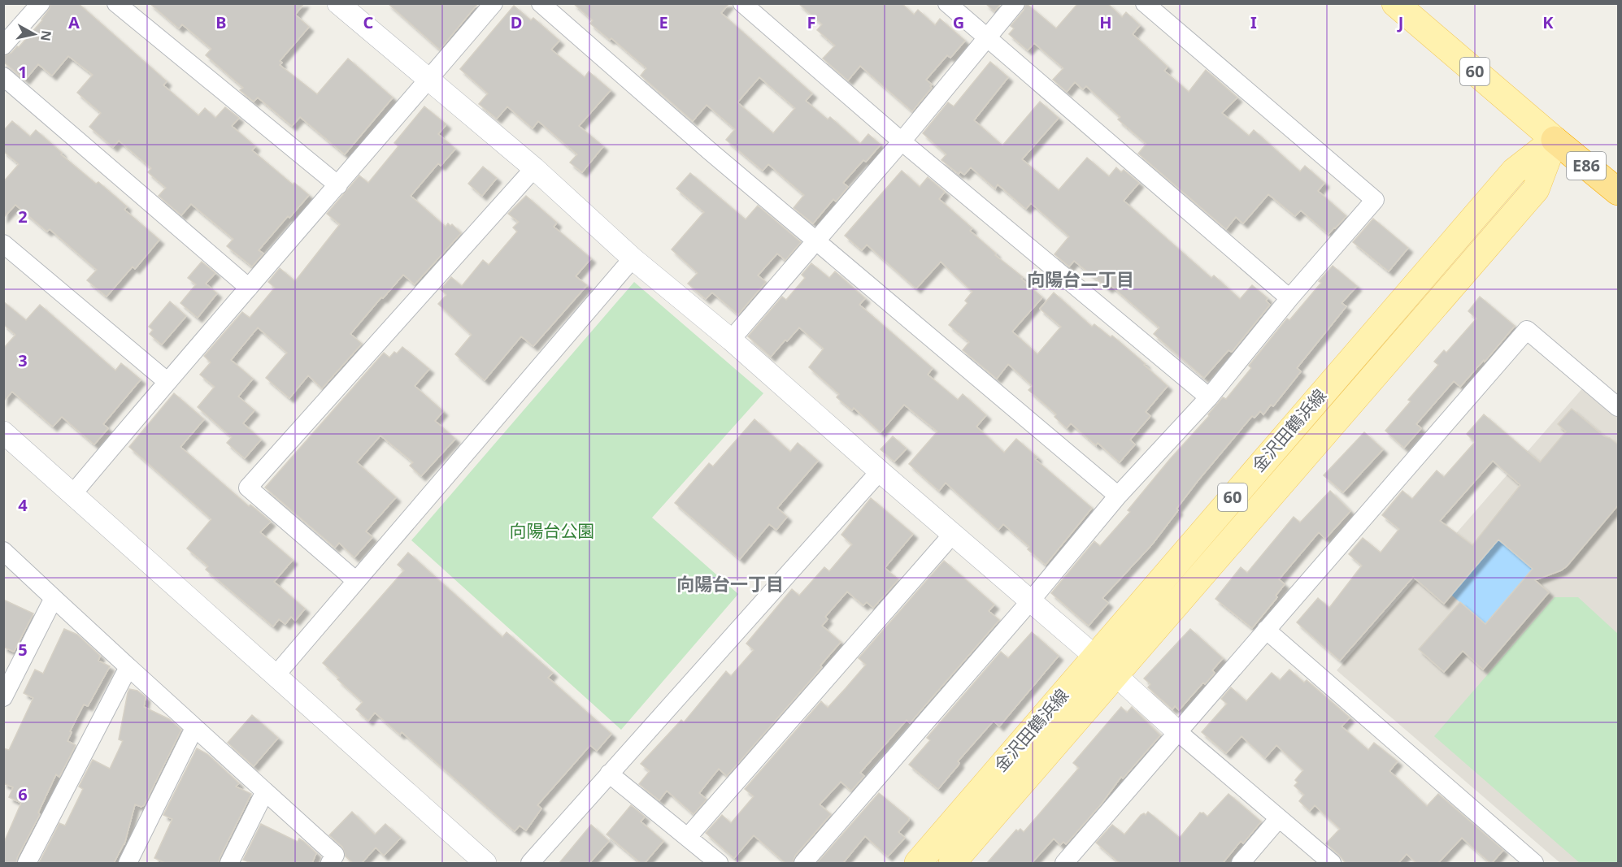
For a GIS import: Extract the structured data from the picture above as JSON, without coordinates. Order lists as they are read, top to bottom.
{
  "streets": {
    "highway": ["E86"],
    "main road": ["60", "金沢田鶴浜線"]
  },
  "crossings": [
    ["60", "E86"],
    ["60", "金沢田鶴浜線"],
    ["E86", "金沢田鶴浜線"]
  ],
  "districts": ["向陽台二丁目", "向陽台一丁目"],
  "parks": ["向陽台公園"],
  "north": "right",
  "grid": {
    "columns": [
      "A",
      "B",
      "C",
      "D",
      "E",
      "F",
      "G",
      "H",
      "I",
      "J",
      "K"
    ],
    "rows": [
      "1",
      "2",
      "3",
      "4",
      "5",
      "6"
    ]
  }
}
